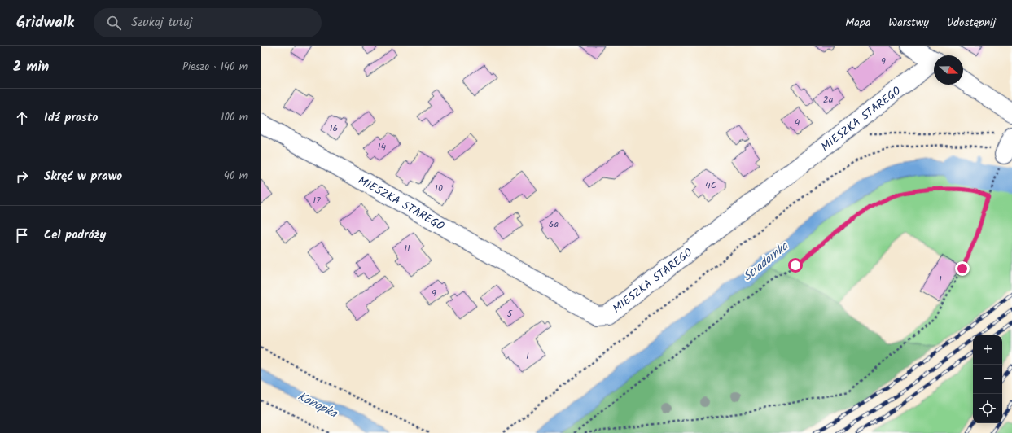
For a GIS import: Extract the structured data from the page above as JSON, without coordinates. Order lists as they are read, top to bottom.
{
  "streets": {
    "street": ["MIESZKA STAREGO"]
  },
  "water": ["Stradomka", "Konopka"],
  "house_numbers": [
    "9",
    "2a",
    "4",
    "16",
    "14",
    "4C",
    "10",
    "17",
    "6a",
    "11",
    "1",
    "9",
    "5",
    "1"
  ],
  "north": "right",
  "page": {
    "header": "Gridwalk",
    "search": "Szukaj tutaj",
    "nav": ["Mapa", "Warstwy", "Udostępnij"],
    "heading": ["2 min", "Pieszo · 140 m"],
    "list": [
      ["Idź prosto", "100 m"],
      ["Skręć w prawo", "40 m"],
      "Cel podróży"
    ],
    "map_buttons": ["+", "−"]
  }
}
